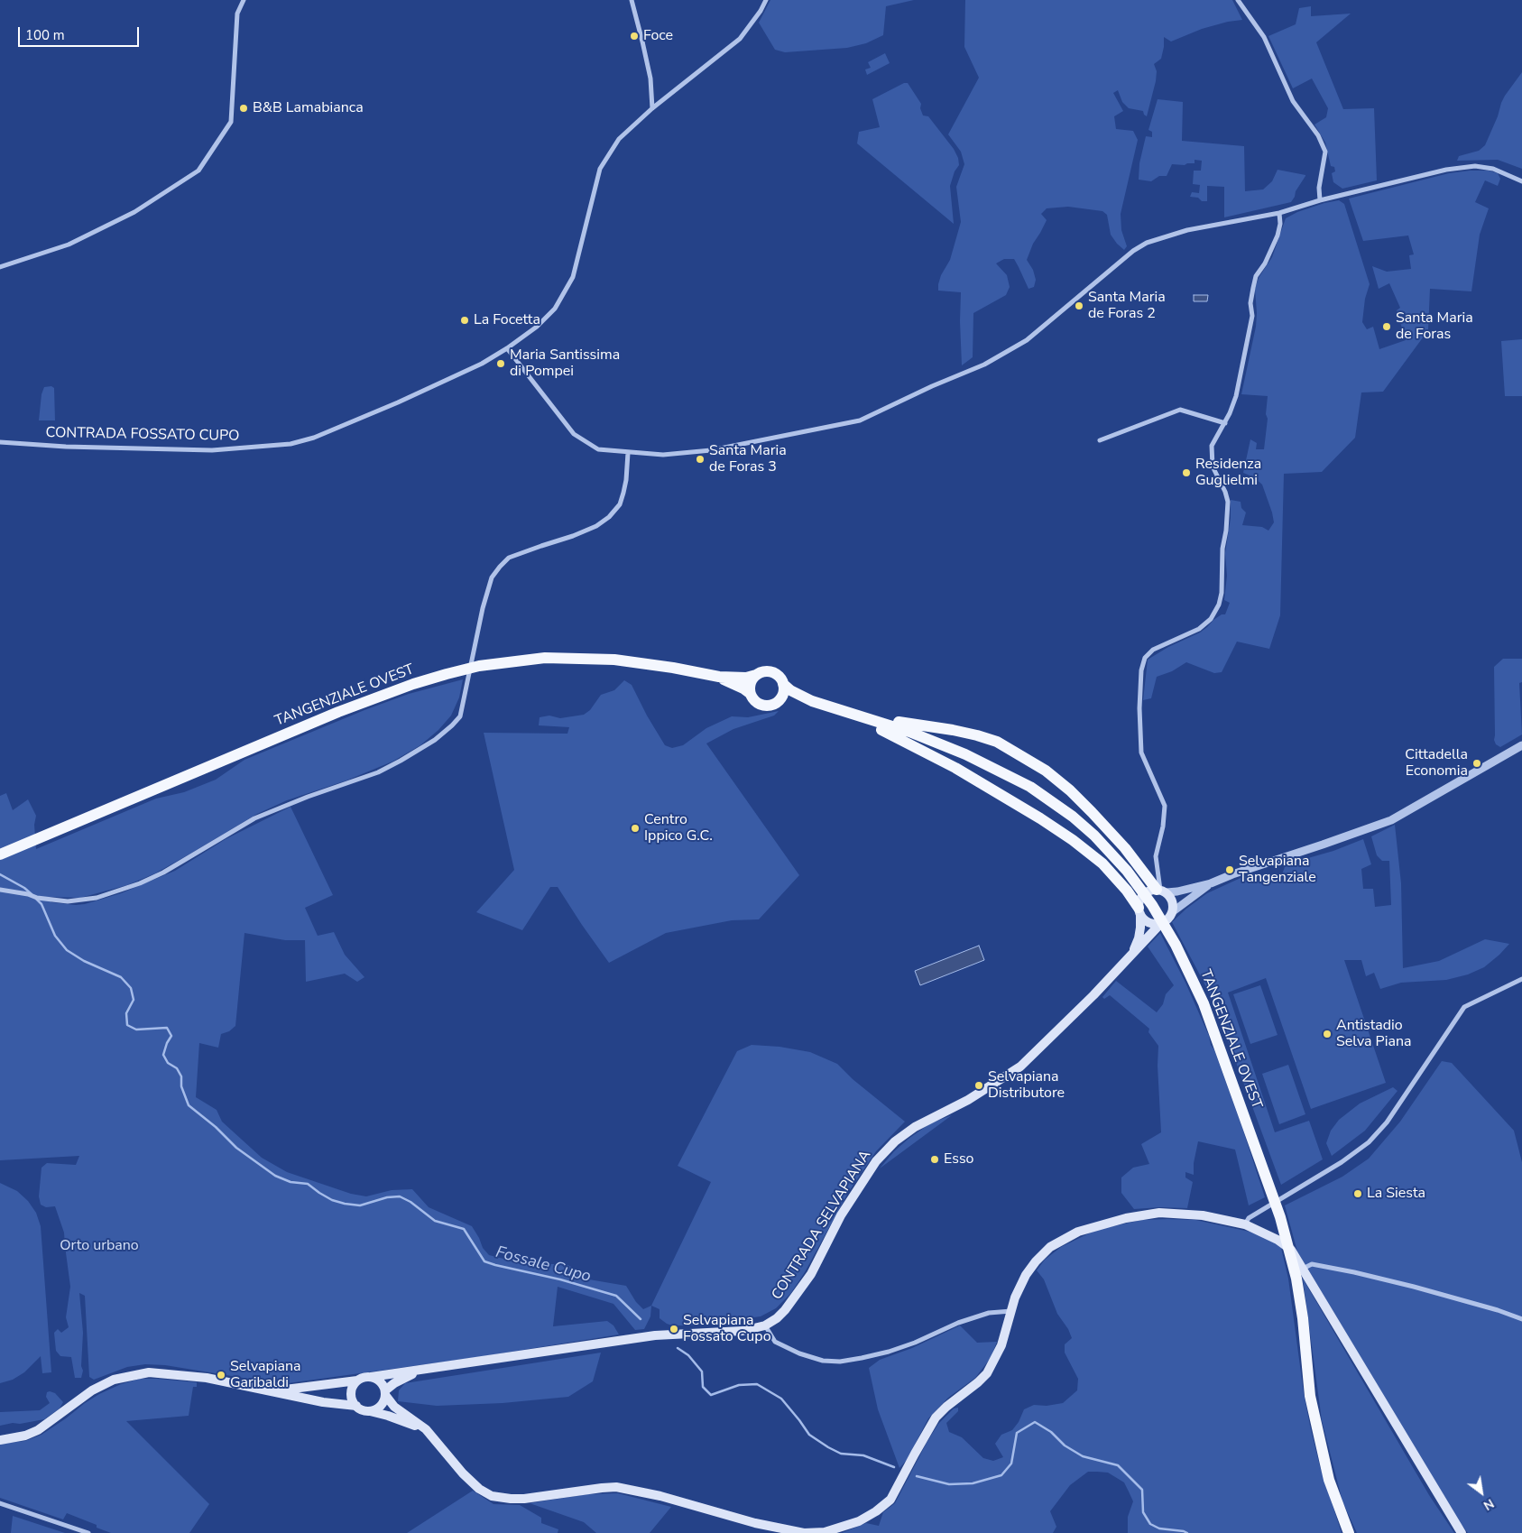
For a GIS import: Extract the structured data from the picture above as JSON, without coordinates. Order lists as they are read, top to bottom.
{
  "streets": {
    "main road": ["TANGENZIALE OVEST", "CONTRADA SELVAPIANA"],
    "street": ["CONTRADA FOSSATO CUPO"]
  },
  "water": ["Fossale Cupo"],
  "parks": ["Orto urbano"],
  "places": [
    "Foce",
    "B&B Lamabianca",
    "Santa Maria de Foras 2",
    "La Focetta",
    "Santa Maria de Foras",
    "Maria Santissima di Pompei",
    "Santa Maria de Foras 3",
    "Residenza Guglielmi",
    "Cittadella Economia",
    "Centro Ippico G.C.",
    "Selvapiana Tangenziale",
    "Antistadio Selva Piana",
    "Selvapiana Distributore",
    "Esso",
    "La Siesta",
    "Selvapiana Fossato Cupo",
    "Selvapiana Garibaldi"
  ],
  "scale_bar": "100 m",
  "north": "bottom right"
}
